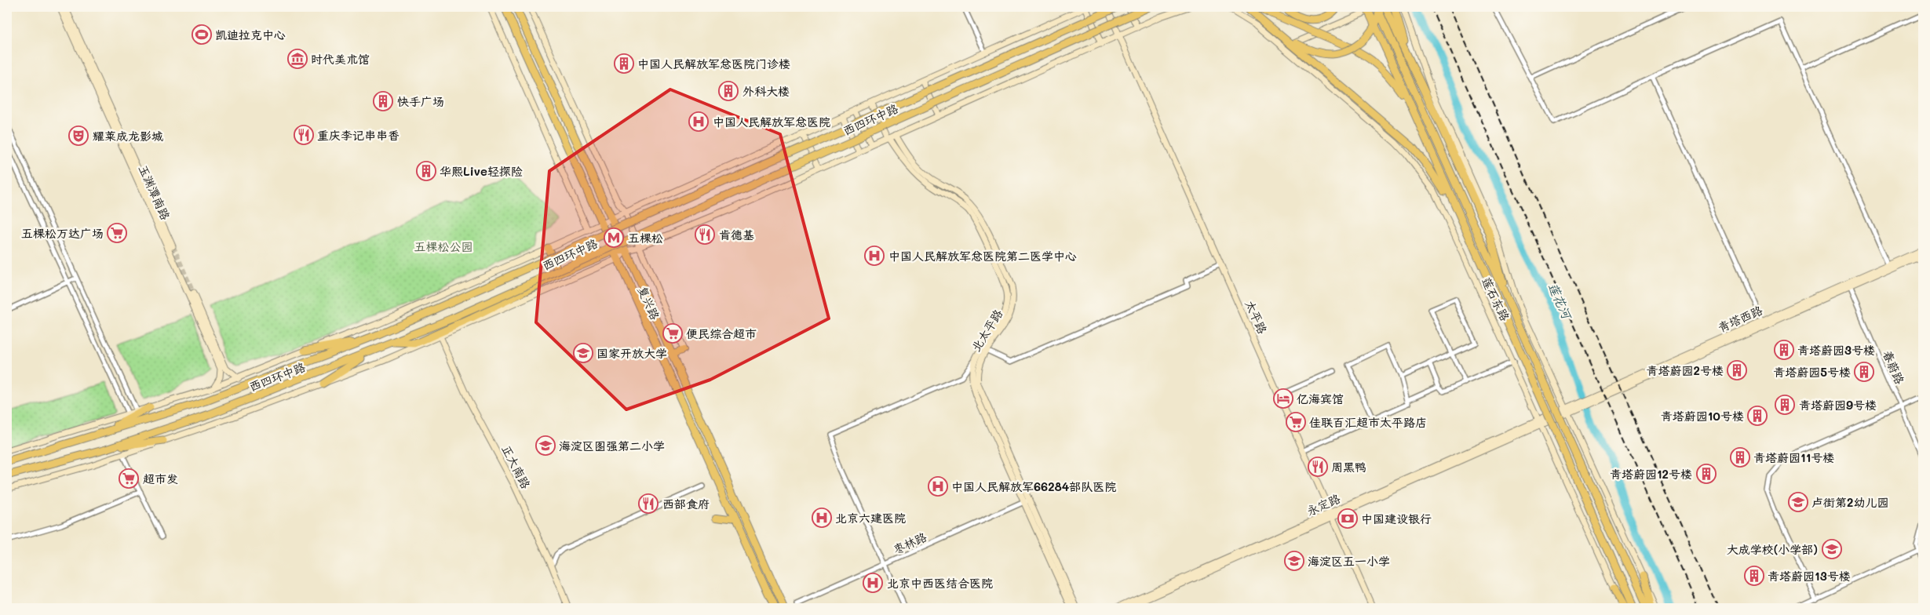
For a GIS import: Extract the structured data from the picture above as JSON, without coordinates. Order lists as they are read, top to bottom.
{
  "streets": {
    "highway": ["西四环中路", "莲石东路", "复兴路"],
    "street": [
      "玉渊潭南路",
      "太平路",
      "青塔西路",
      "北太平路",
      "春蔚路",
      "正大南路",
      "永定路",
      "枣林路"
    ]
  },
  "crossings": [
    ["西四环中路", "玉渊潭南路"],
    ["西四环中路", "复兴路"],
    ["西四环中路", "太平路"],
    ["西四环中路", "北太平路"],
    ["西四环中路", "正大南路"],
    ["莲石东路", "青塔西路"],
    ["莲石东路", "永定路"],
    ["太平路", "永定路"],
    ["青塔西路", "春蔚路"],
    ["青塔西路", "永定路"],
    ["北太平路", "枣林路"]
  ],
  "water": ["莲花河"],
  "parks": ["五棵松公园"],
  "places": {
    "sports": ["凯迪拉克中心"],
    "museum": ["时代美术馆"],
    "building": [
      "中国人民解放军总医院门诊楼",
      "外科大楼",
      "快手广场",
      "华熙Live轻探险",
      "青塔蔚园3号楼",
      "青塔蔚园2号楼",
      "青塔蔚园5号楼",
      "青塔蔚园9号楼",
      "青塔蔚园10号楼",
      "青塔蔚园11号楼",
      "青塔蔚园12号楼",
      "青塔蔚园13号楼"
    ],
    "hospital": [
      "中国人民解放军总医院",
      "中国人民解放军总医院第二医学中心",
      "中国人民解放军66284部队医院",
      "北京六建医院",
      "北京中西医结合医院"
    ],
    "restaurant": [
      "重庆李记串串香",
      "肯德基",
      "周黑鸭",
      "西部食府"
    ],
    "theatre": ["耀莱成龙影城"],
    "supermarket": [
      "五棵松万达广场",
      "便民综合超市",
      "佳联百汇超市太平路店",
      "超市发"
    ],
    "metro station": ["五棵松"],
    "school or university": [
      "国家开放大学",
      "海淀区图强第二小学",
      "卢街第2幼儿园",
      "大成学校(小学部)",
      "海淀区五一小学"
    ],
    "hotel": ["亿海宾馆"],
    "bank": ["中国建设银行"]
  }
}
